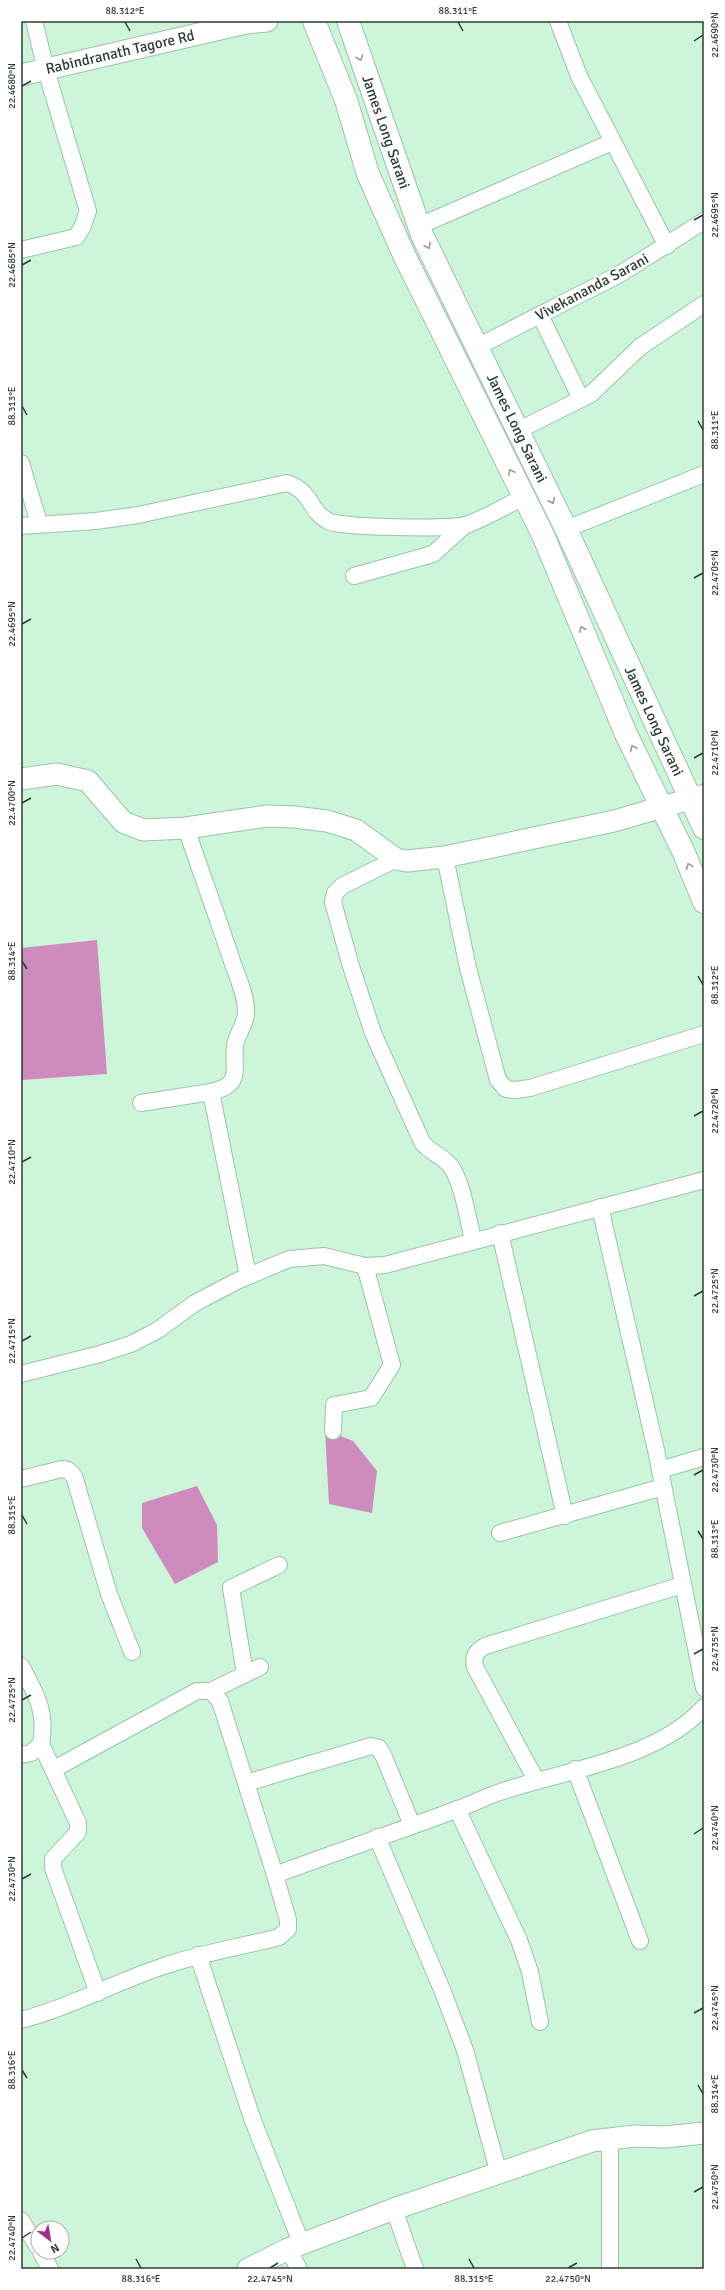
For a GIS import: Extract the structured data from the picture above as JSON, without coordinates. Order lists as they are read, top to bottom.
{
  "streets": {
    "main road": ["James Long Sarani"],
    "street": ["Rabindranath Tagore Rd", "Vivekananda Sarani"]
  },
  "crossings": [
    ["James Long Sarani", "Vivekananda Sarani"]
  ],
  "north": "bottom right",
  "coordinates": [
    "88.312°E",
    "88.311°E",
    "22.4690°N",
    "22.4680°N",
    "22.4695°N",
    "22.4685°N",
    "88.313°E",
    "22.4705°N",
    "22.4710°N",
    "22.4700°N",
    "88.314°E",
    "22.4720°N",
    "22.4725°N",
    "22.4715°N",
    "22.4730°N",
    "88.315°E",
    "22.4735°N",
    "22.4740°N",
    "22.4745°N",
    "88.316°E",
    "22.4750°N"
  ]
}
